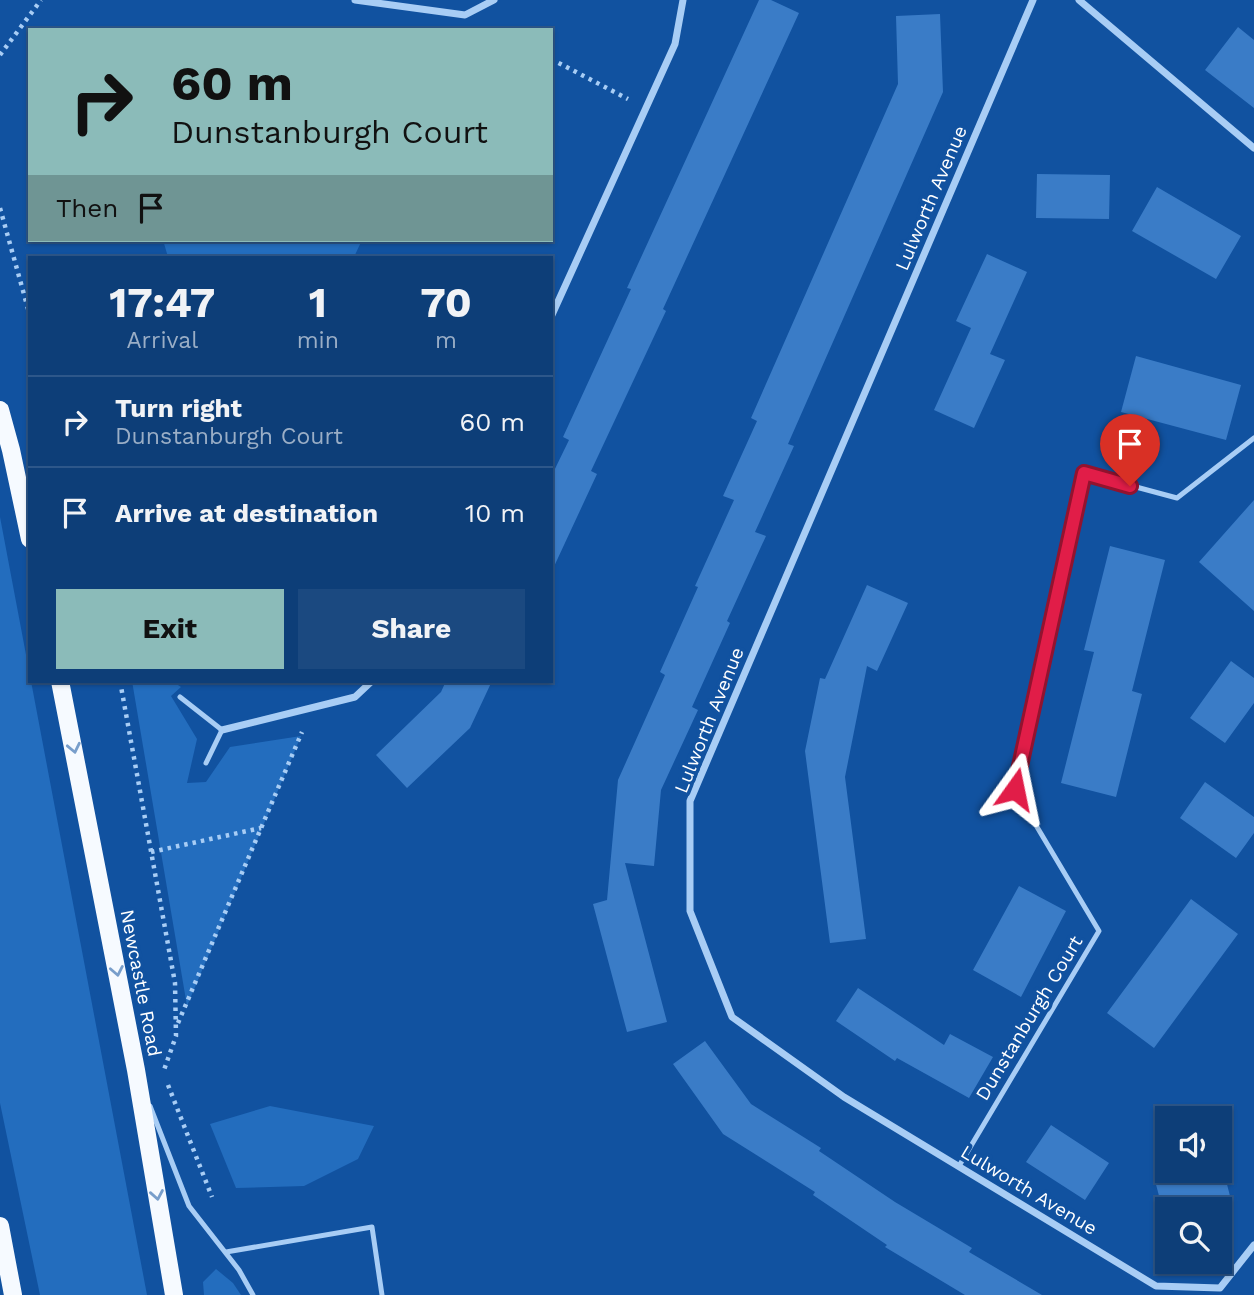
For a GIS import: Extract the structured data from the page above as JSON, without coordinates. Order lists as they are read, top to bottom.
{
  "streets": {
    "main road": ["Newcastle Road"],
    "street": ["Lulworth Avenue"],
    "lane": ["Dunstanburgh Court"]
  },
  "crossings": [
    ["Lulworth Avenue", "Dunstanburgh Court"]
  ],
  "one_way": ["Newcastle Road"],
  "page": {
    "turn": ["60 m", "Dunstanburgh Court"],
    "then": "Then",
    "eta": [
      "17:47",
      "Arrival",
      "1",
      "min",
      "70",
      "m"
    ],
    "list": [
      {
        "name": "Turn right",
        "note": "Dunstanburgh Court",
        "value": "60 m"
      },
      {
        "name": "Arrive at destination",
        "value": "10 m"
      }
    ],
    "buttons": ["Exit", "Share"]
  }
}
